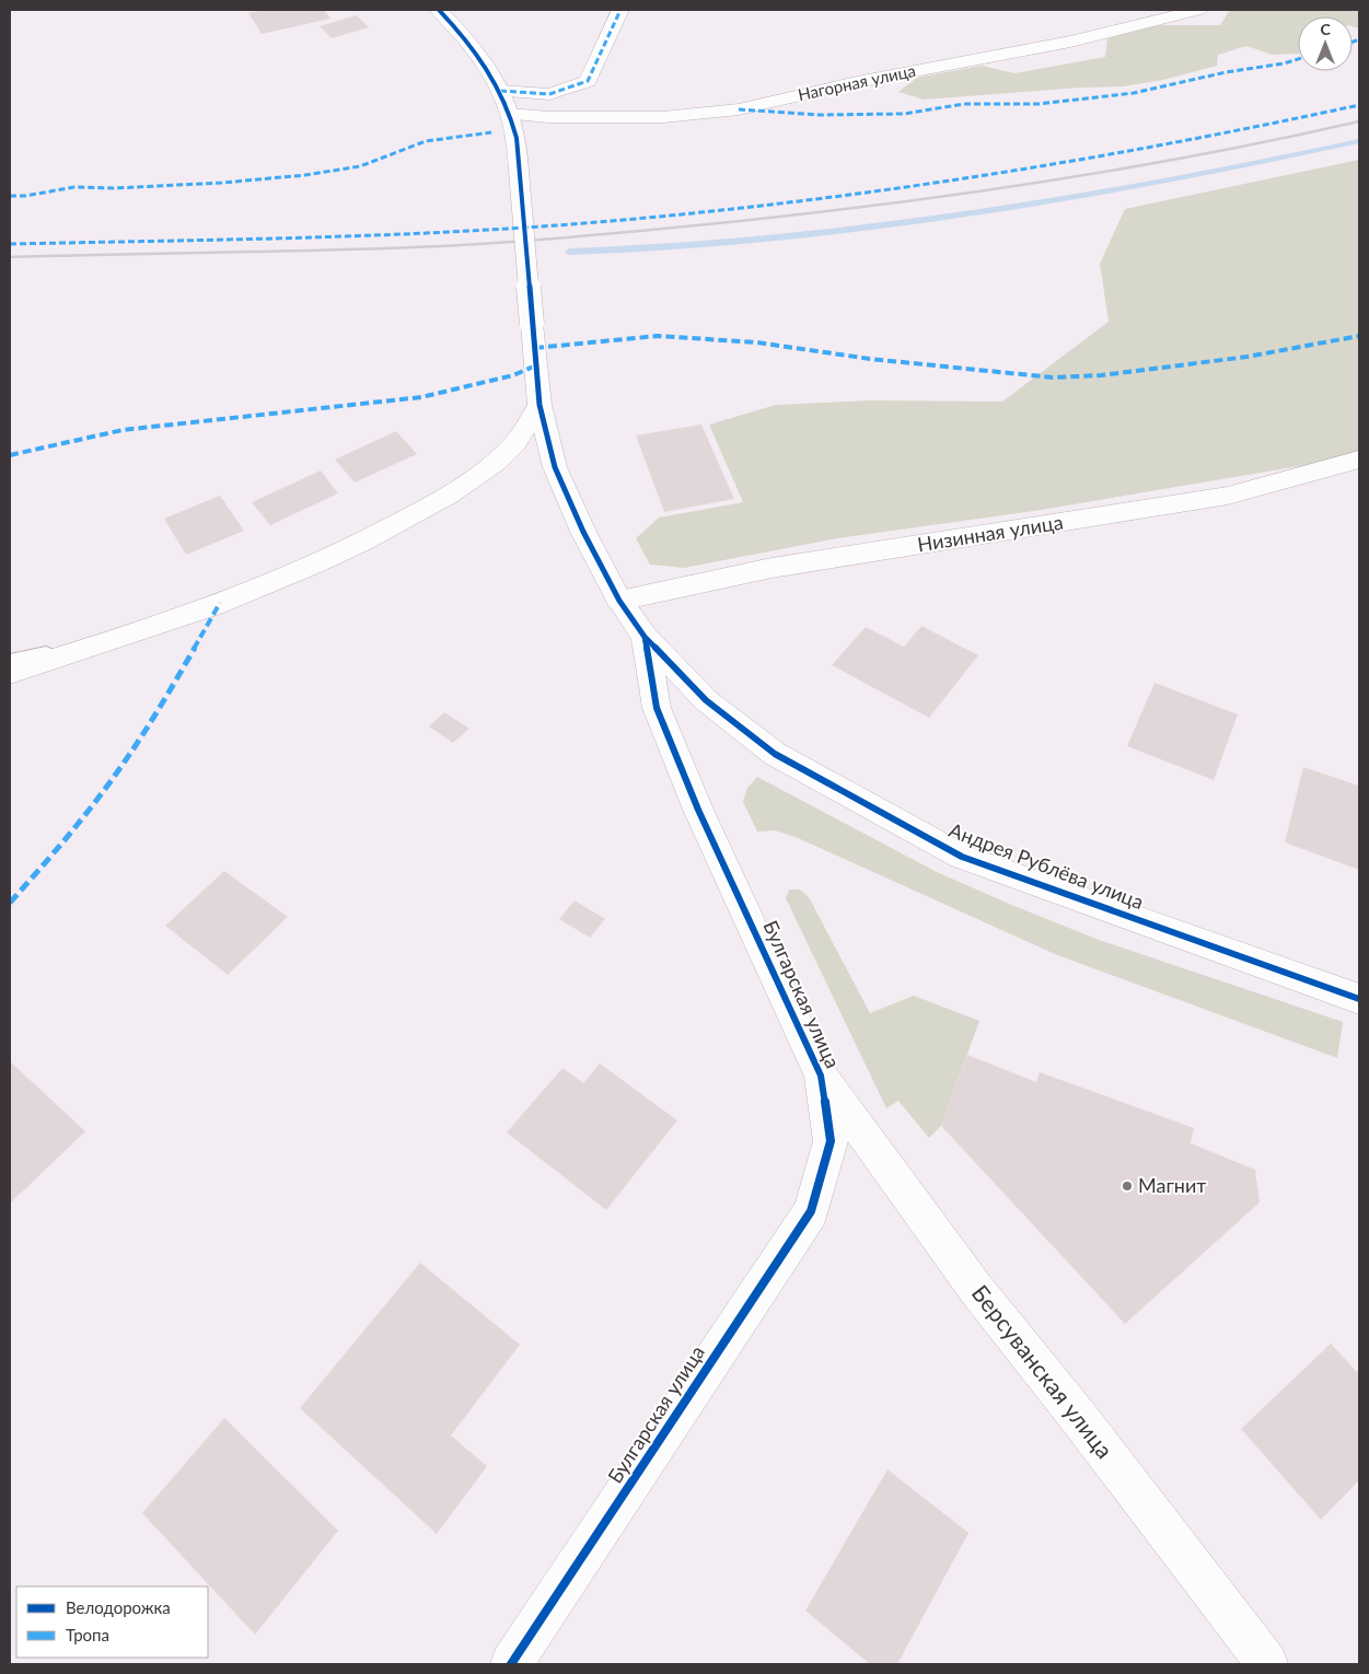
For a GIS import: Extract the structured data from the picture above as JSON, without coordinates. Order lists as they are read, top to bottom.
{
  "streets": {
    "street": [
      "Нагорная улица",
      "Низинная улица",
      "Андрея Рублёва улица",
      "Булгарская улица",
      "Берсуванская улица"
    ]
  },
  "crossings": [
    ["Нагорная улица", "Булгарская улица"],
    ["Низинная улица", "Булгарская улица"],
    ["Андрея Рублёва улица", "Булгарская улица"],
    ["Булгарская улица", "Берсуванская улица"]
  ],
  "places": ["Магнит"],
  "legend": ["Велодорожка", "Тропа"],
  "north": "top"
}
